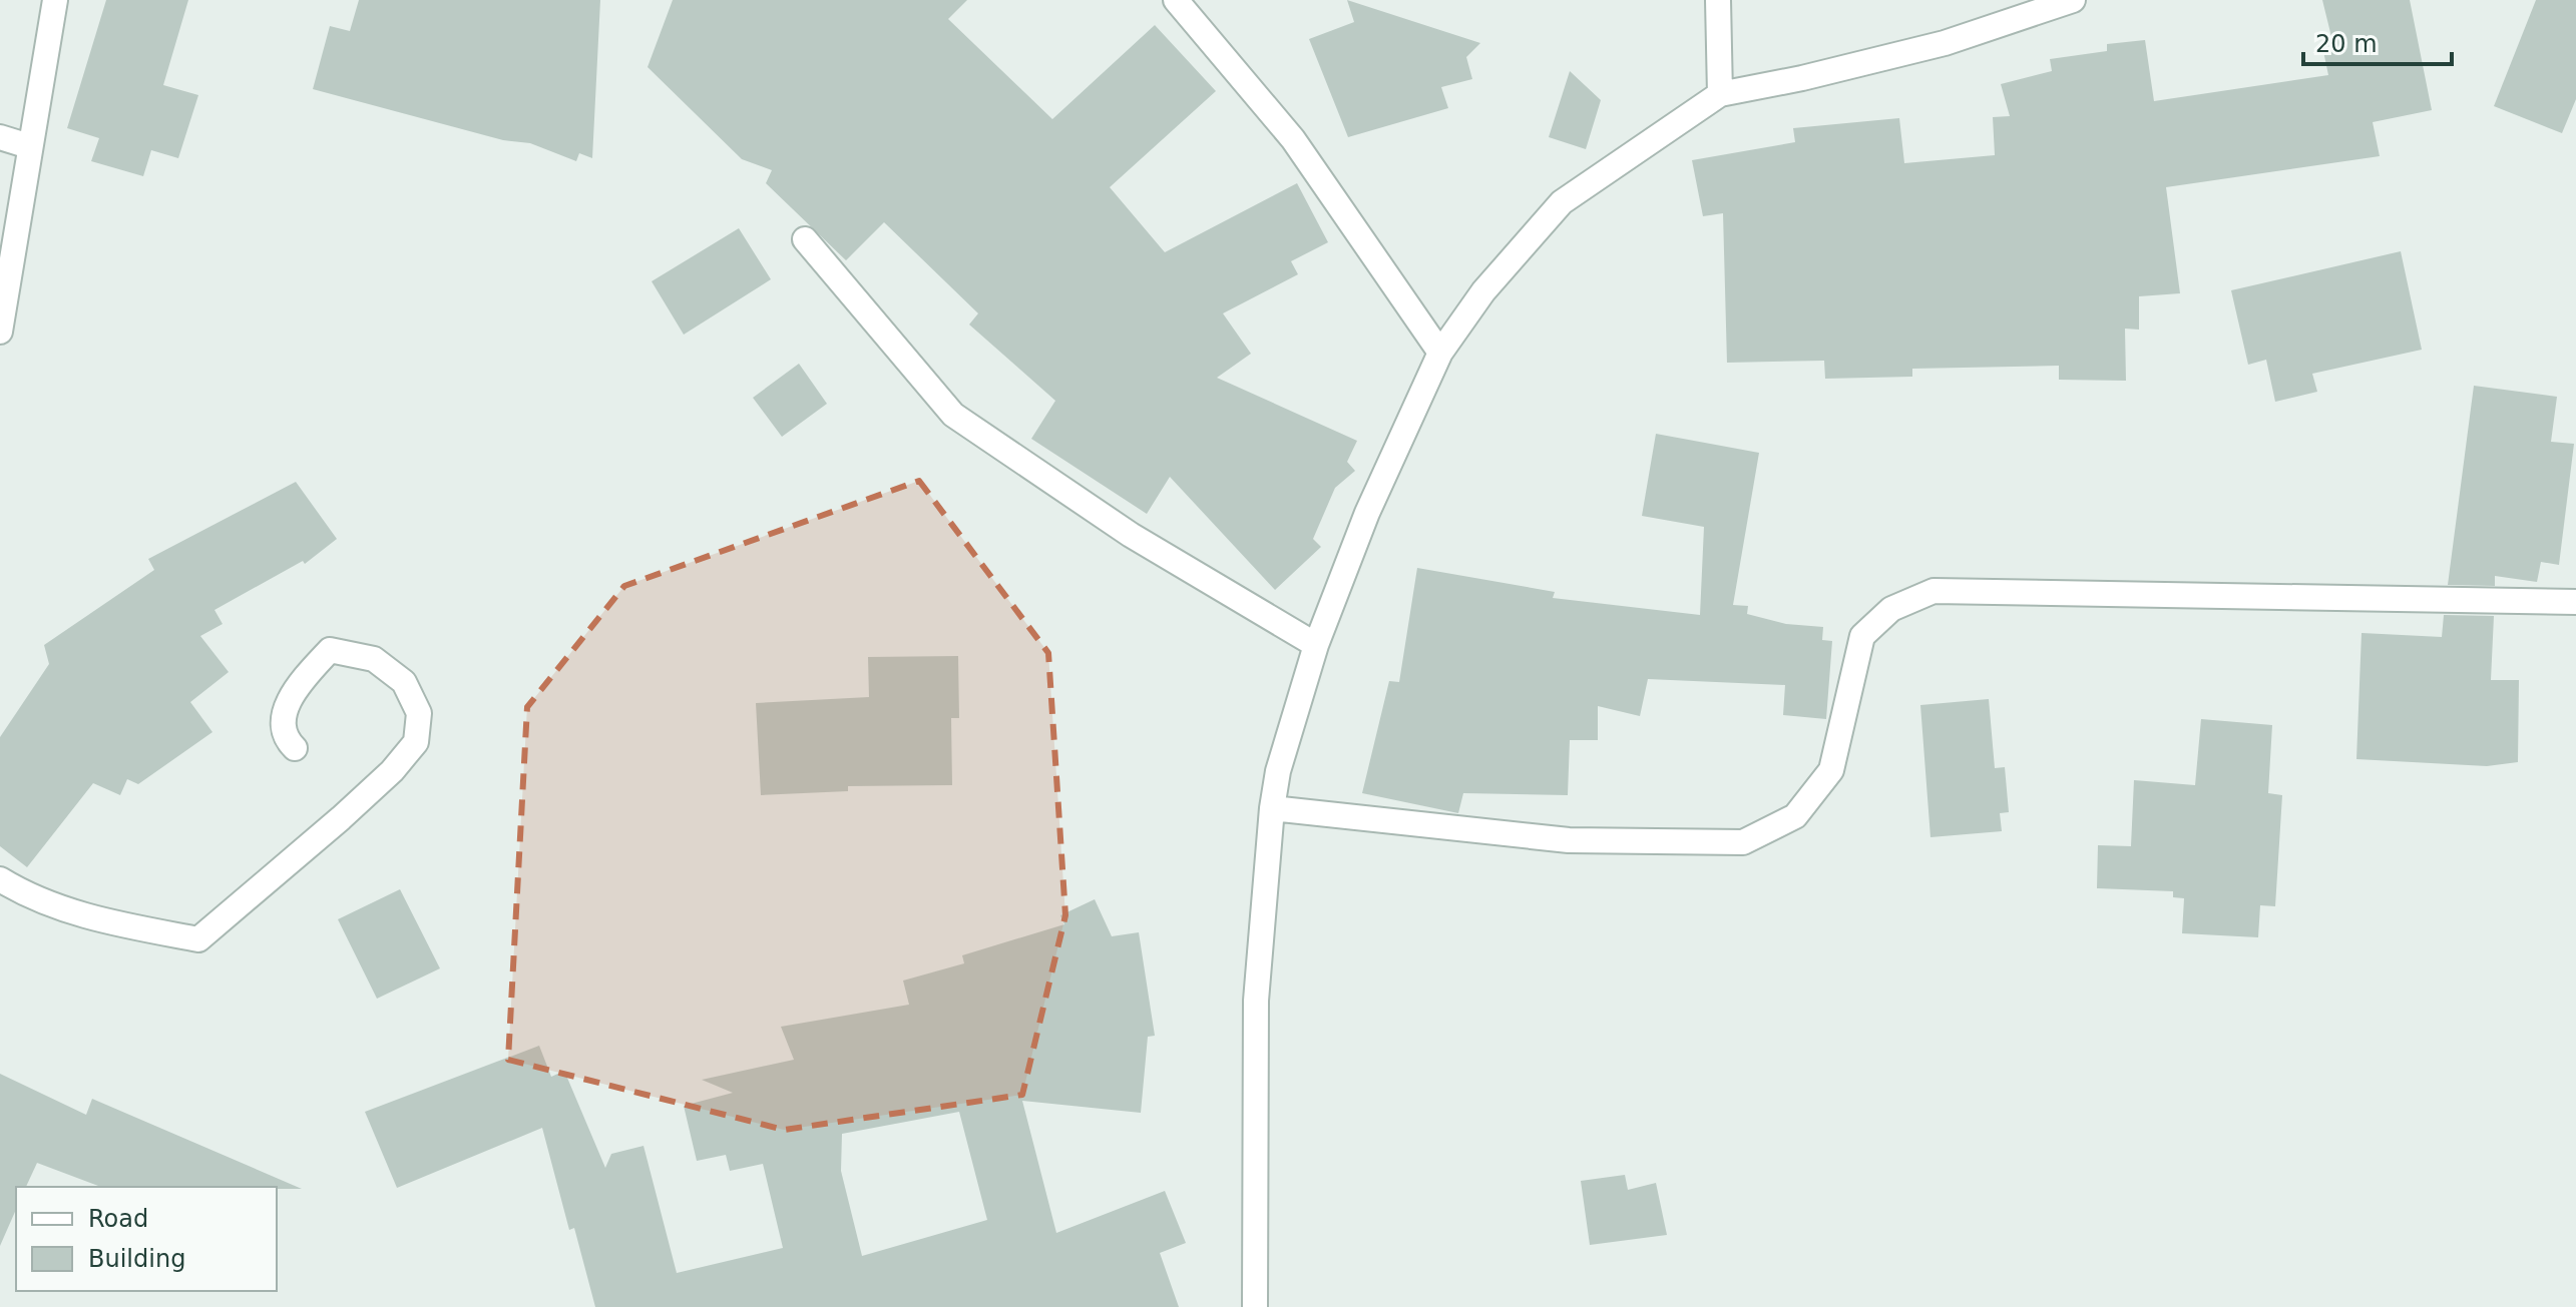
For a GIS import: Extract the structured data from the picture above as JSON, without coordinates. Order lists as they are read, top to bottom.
{
  "legend": ["Road", "Building"],
  "scale_bar": "20 m"
}
